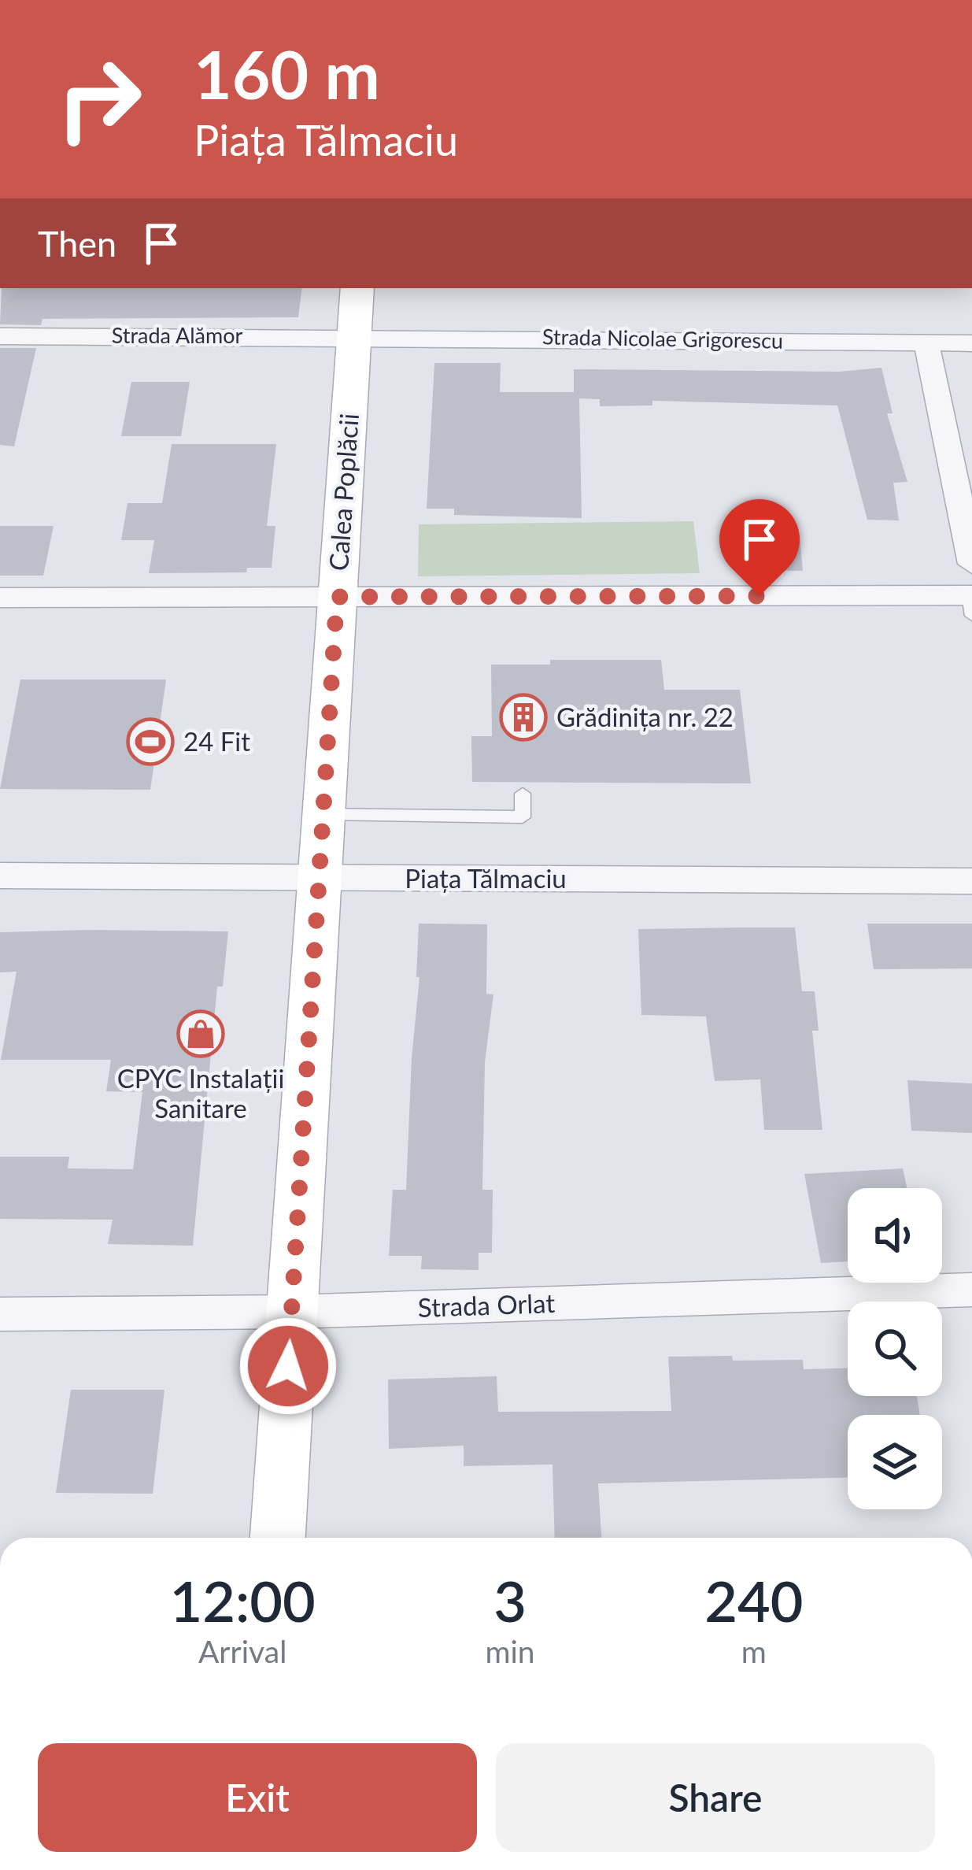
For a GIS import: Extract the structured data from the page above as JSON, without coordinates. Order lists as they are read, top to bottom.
{
  "streets": {
    "main road": ["Calea Poplăcii"],
    "street": [
      "Strada Alămor",
      "Strada Nicolae Grigorescu",
      "Piața Tălmaciu",
      "Strada Orlat"
    ]
  },
  "crossings": [
    ["Strada Alămor", "Strada Nicolae Grigorescu"],
    ["Strada Alămor", "Calea Poplăcii"],
    ["Strada Nicolae Grigorescu", "Calea Poplăcii"],
    ["Calea Poplăcii", "Piața Tălmaciu"],
    ["Calea Poplăcii", "Strada Orlat"]
  ],
  "places": {
    "building": ["Grădinița nr. 22"],
    "sports": ["24 Fit"],
    "shop": ["CPYC Instalații Sanitare"]
  },
  "page": {
    "turn": ["160 m", "Piața Tălmaciu"],
    "then": "Then",
    "eta": [
      "12:00",
      "Arrival",
      "3",
      "min",
      "240",
      "m"
    ],
    "buttons": ["Exit", "Share"]
  }
}
